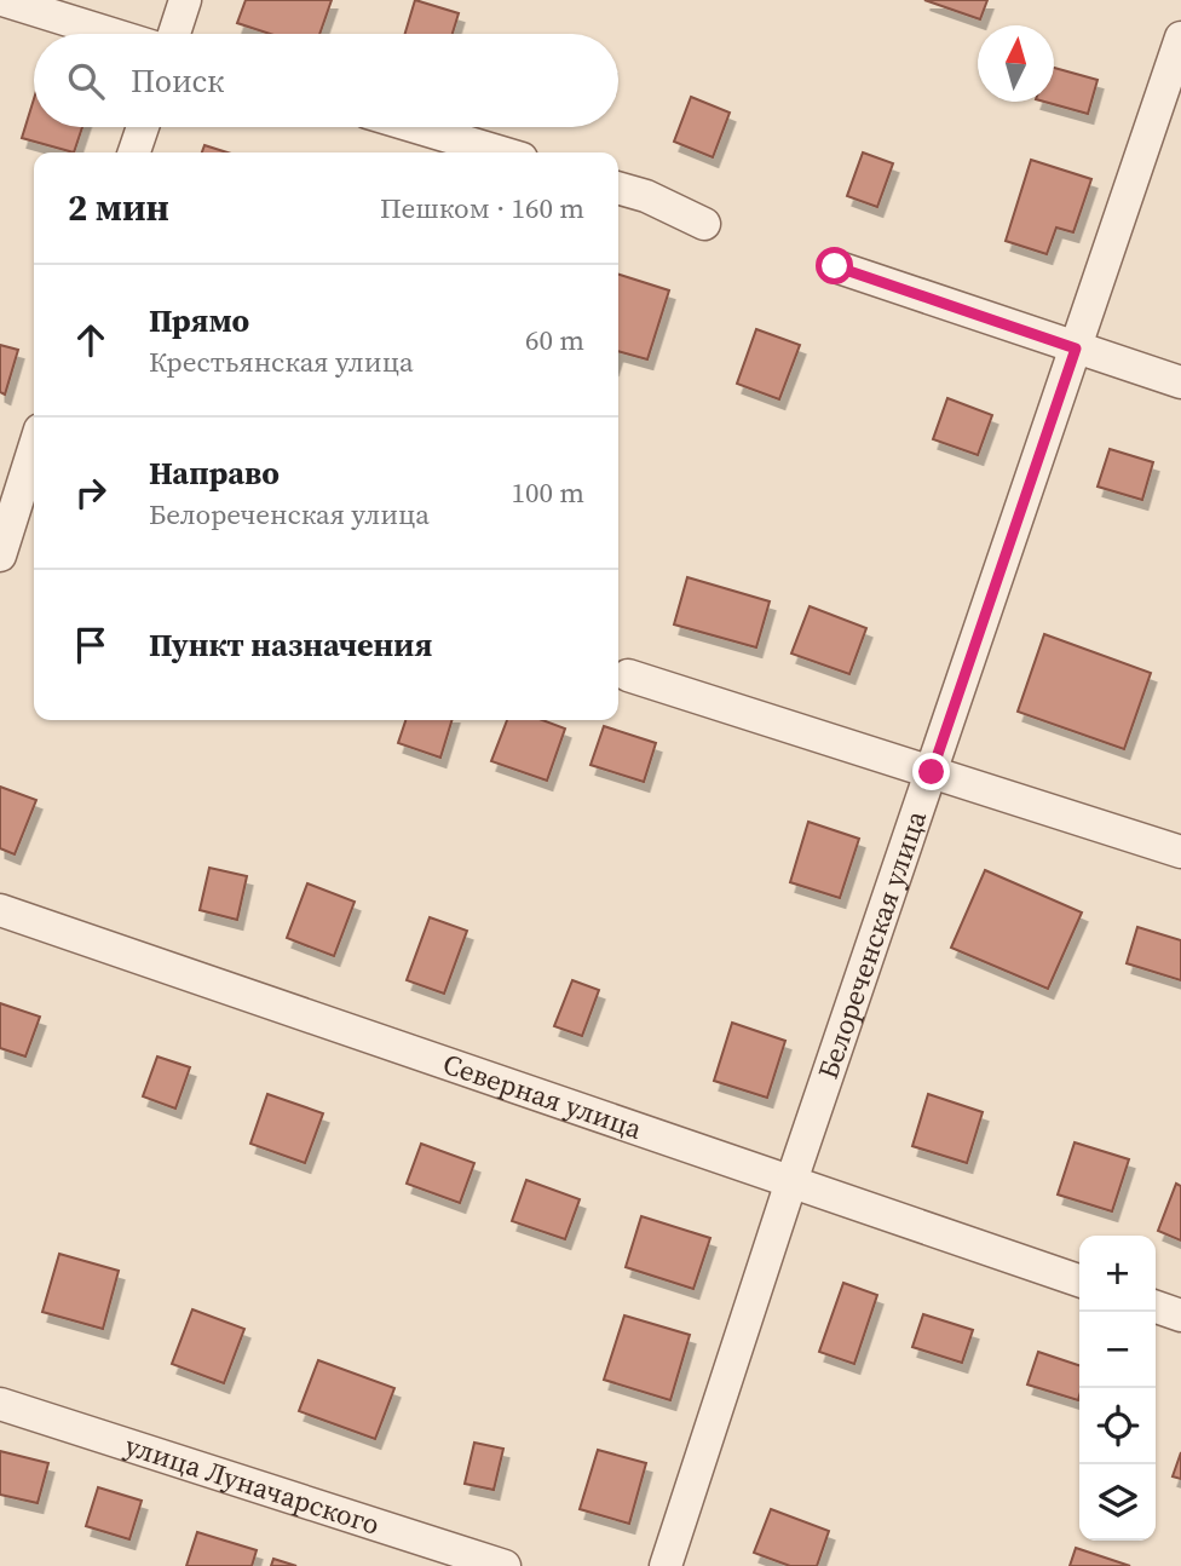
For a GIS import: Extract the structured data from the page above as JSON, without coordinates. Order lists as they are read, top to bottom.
{
  "streets": {
    "street": ["Белореченская улица", "Северная улица", "улица Луначарского"]
  },
  "crossings": [
    ["Белореченская улица", "Северная улица"]
  ],
  "north": "top",
  "page": {
    "search": "Поиск",
    "heading": ["2 мин", "Пешком · 160 m"],
    "list": [
      ["Прямо", "Крестьянская улица", "60 m"],
      ["Направо", "Белореченская улица", "100 m"],
      "Пункт назначения"
    ],
    "map_buttons": ["+", "−"]
  }
}
